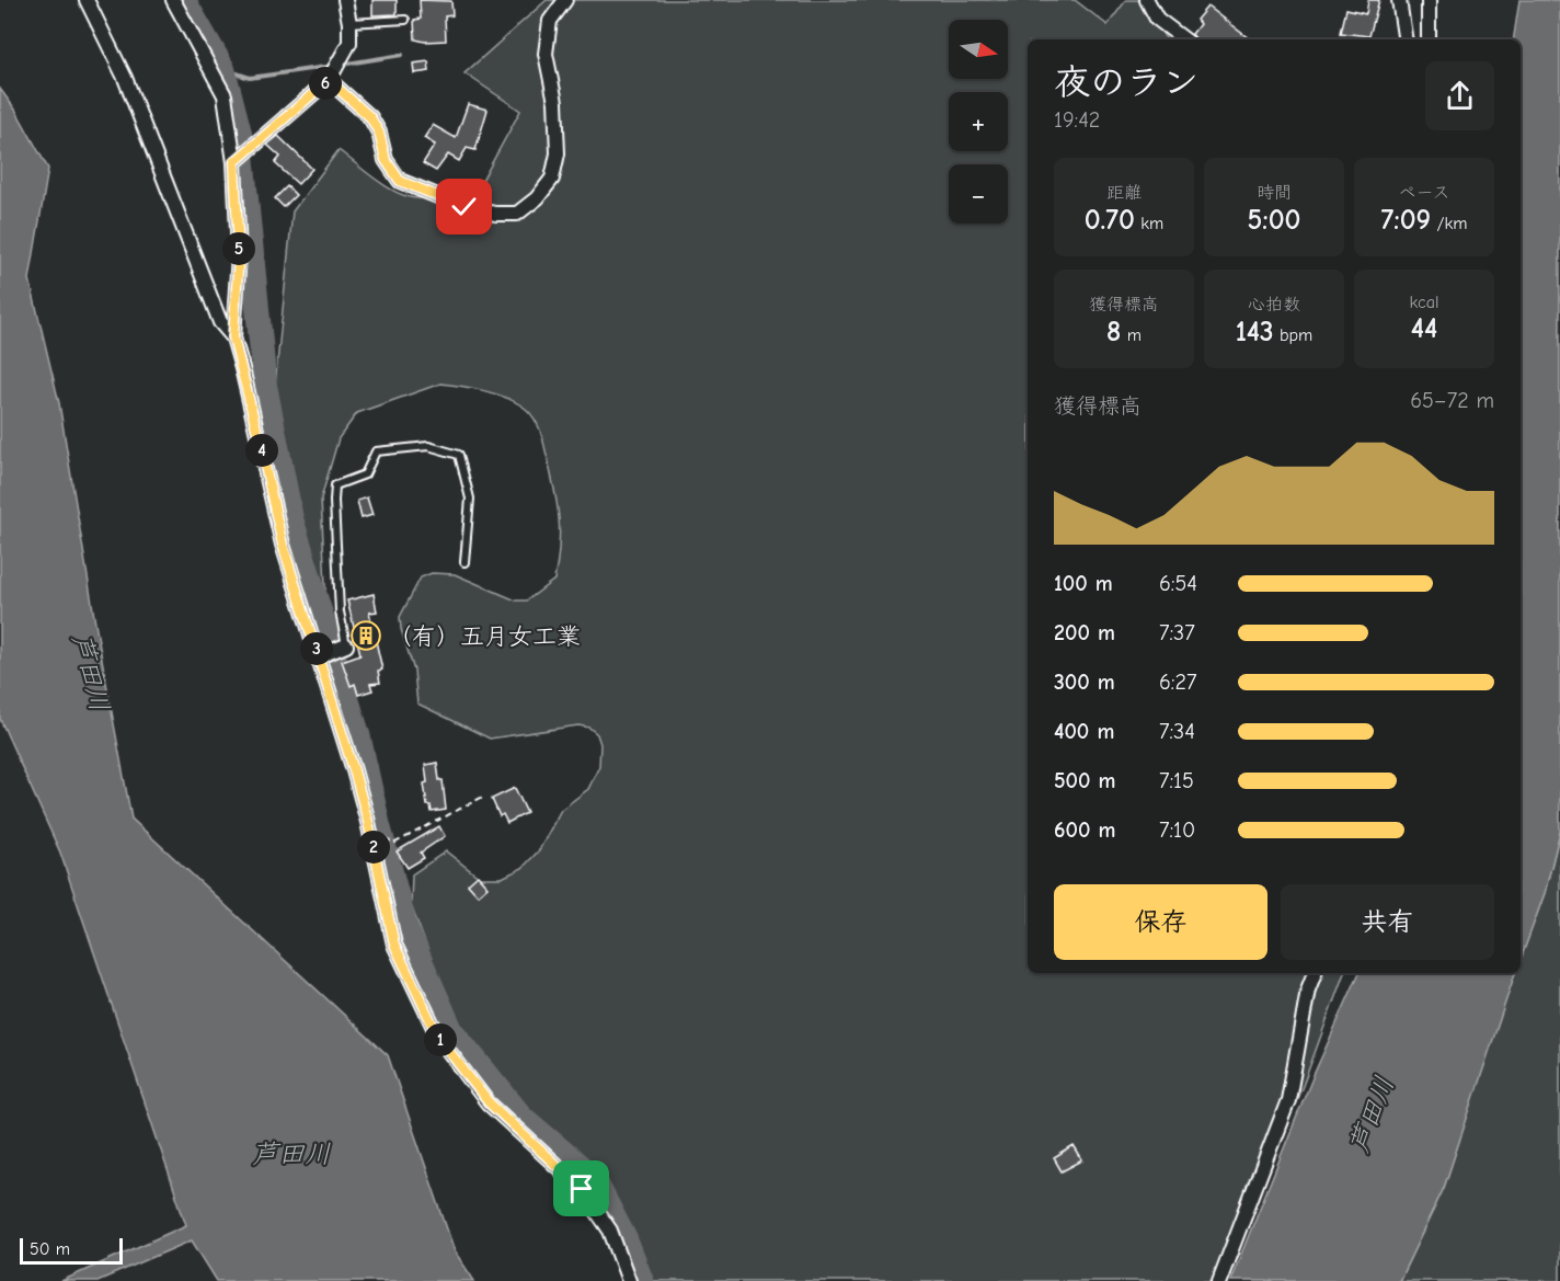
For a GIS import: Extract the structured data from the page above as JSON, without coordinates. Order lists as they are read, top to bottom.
{
  "water": ["芦田川"],
  "places": {
    "building": ["（有）五月女工業"]
  },
  "scale_bar": "50 m",
  "north": "right",
  "page": {
    "map_buttons": ["+", "−"],
    "heading": ["夜のラン", "19:42"],
    "pins": [
      "6",
      "5",
      "4",
      "3",
      "2",
      "1"
    ],
    "stats": [
      ["距離", "0.70 km"],
      ["時間", "5:00"],
      ["ペース", "7:09 /km"],
      ["獲得標高", "8 m"],
      ["心拍数", "143 bpm"],
      ["kcal", "44"]
    ],
    "chart": ["獲得標高", "65–72 m"],
    "list": [
      {
        "name": "100 m",
        "note": "6:54"
      },
      {
        "name": "200 m",
        "note": "7:37"
      },
      {
        "name": "300 m",
        "note": "6:27"
      },
      {
        "name": "400 m",
        "note": "7:34"
      },
      {
        "name": "500 m",
        "note": "7:15"
      },
      {
        "name": "600 m",
        "note": "7:10"
      }
    ],
    "buttons": ["保存", "共有"],
    "scale": "50 m"
  }
}
